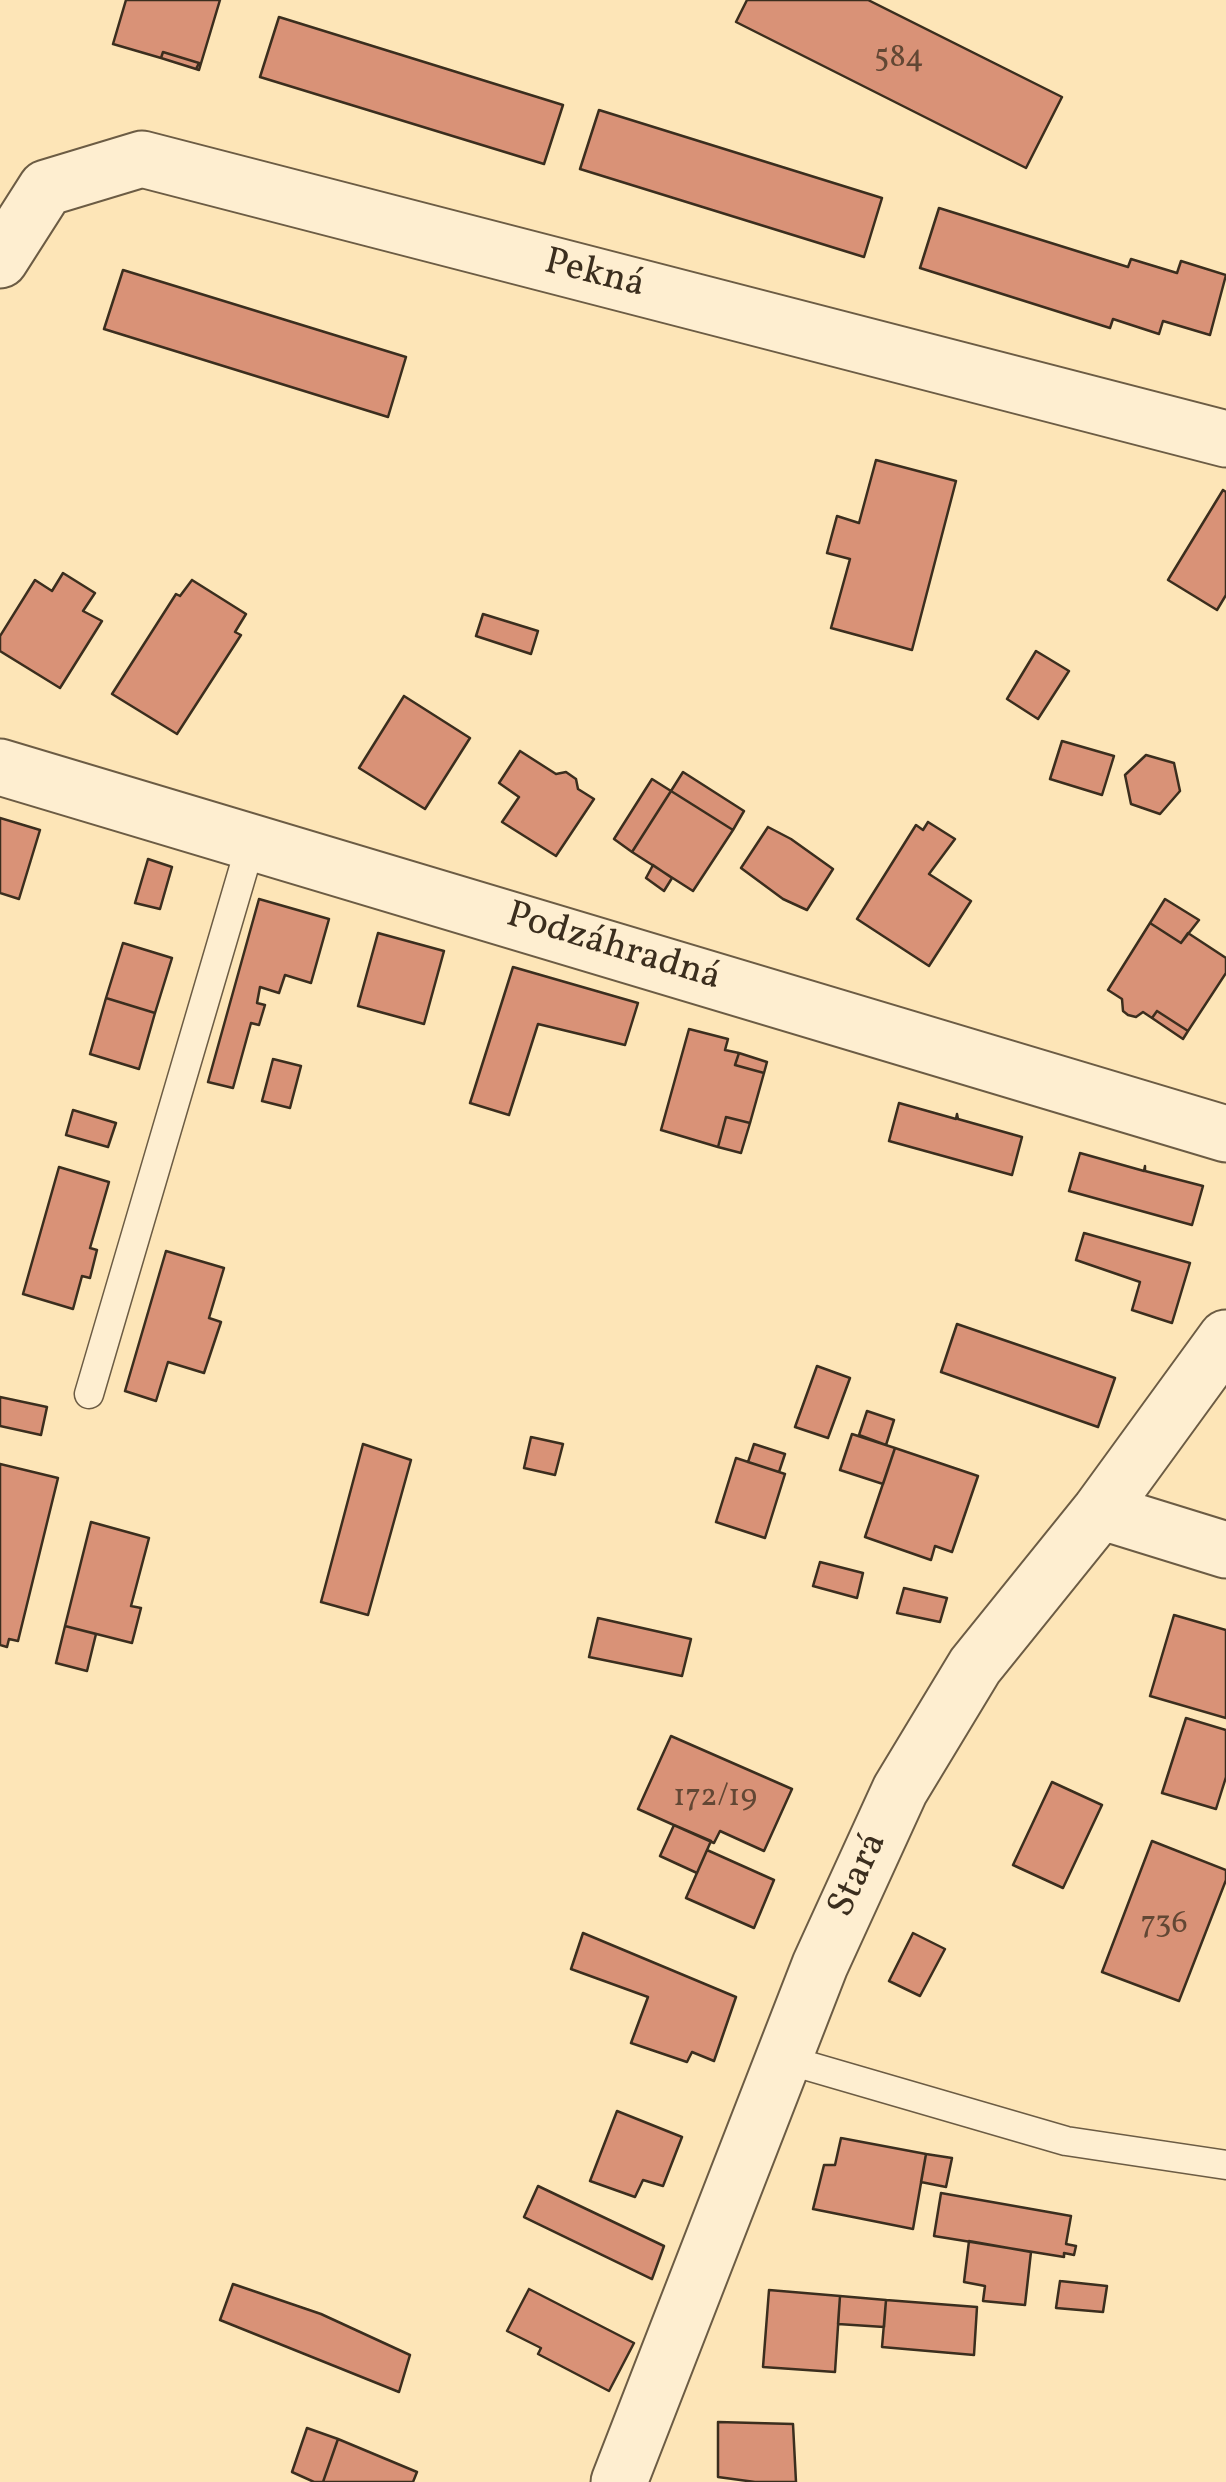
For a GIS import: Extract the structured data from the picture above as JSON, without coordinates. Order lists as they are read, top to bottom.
{
  "streets": {
    "street": ["Pekná", "Podzáhradná", "Stará"]
  },
  "house_numbers": ["584", "172/19", "736"]
}
